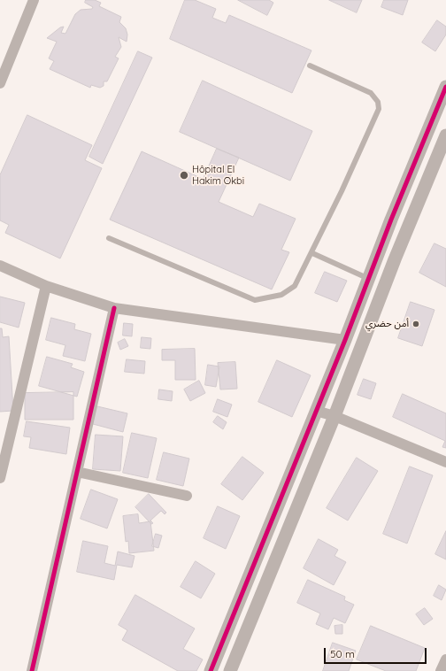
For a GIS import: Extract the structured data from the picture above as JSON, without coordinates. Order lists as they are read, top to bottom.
{
  "places": ["Hôpital El Hakim Okbi", "أمن حضري"],
  "scale_bar": "50 m"
}
